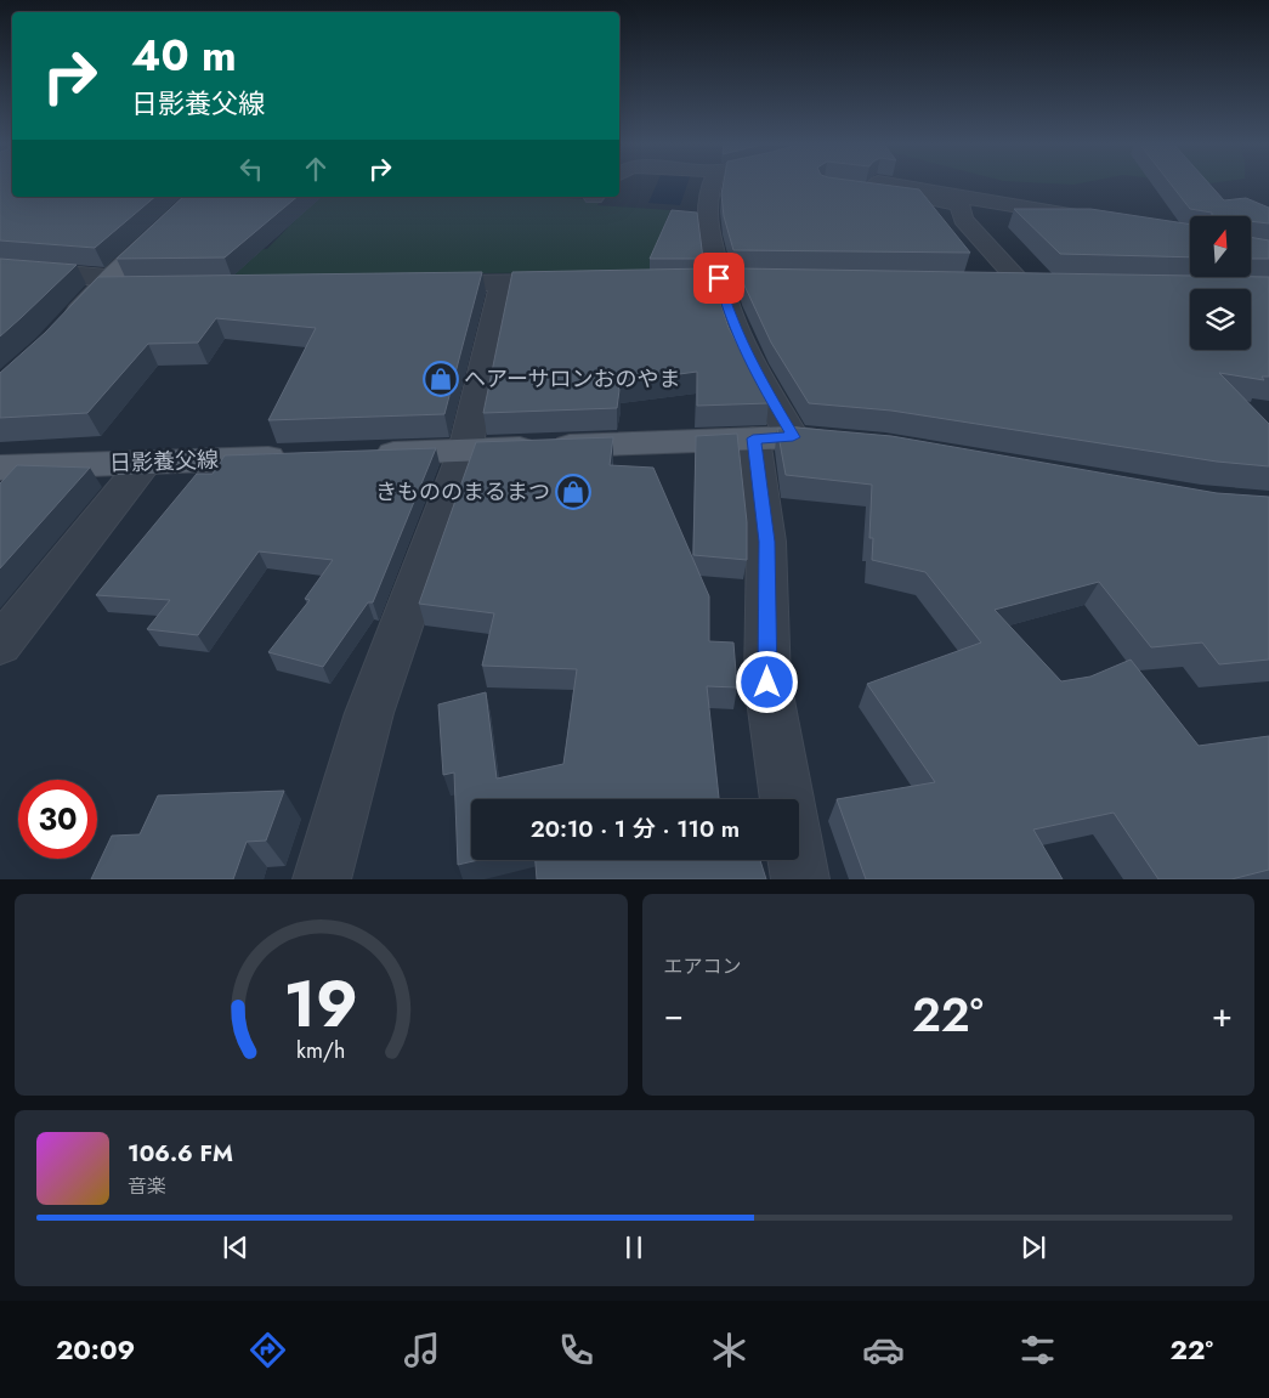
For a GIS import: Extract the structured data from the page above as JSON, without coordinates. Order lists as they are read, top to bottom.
{
  "streets": {
    "main road": ["日影養父線"]
  },
  "places": {
    "shop": ["ヘアーサロンおのやま", "きもののまるまつ"]
  },
  "north": "top",
  "page": {
    "turn": ["40 m", "日影養父線"],
    "limit": "30",
    "trip": "20:10 · 1 分 · 110 m",
    "tile": "エアコン",
    "heat": ["−", "22°", "+"],
    "song": ["106.6 FM", "音楽"],
    "tabs": ["20:09", "22°"],
    "gauge": ["19", "km/h"]
  }
}
